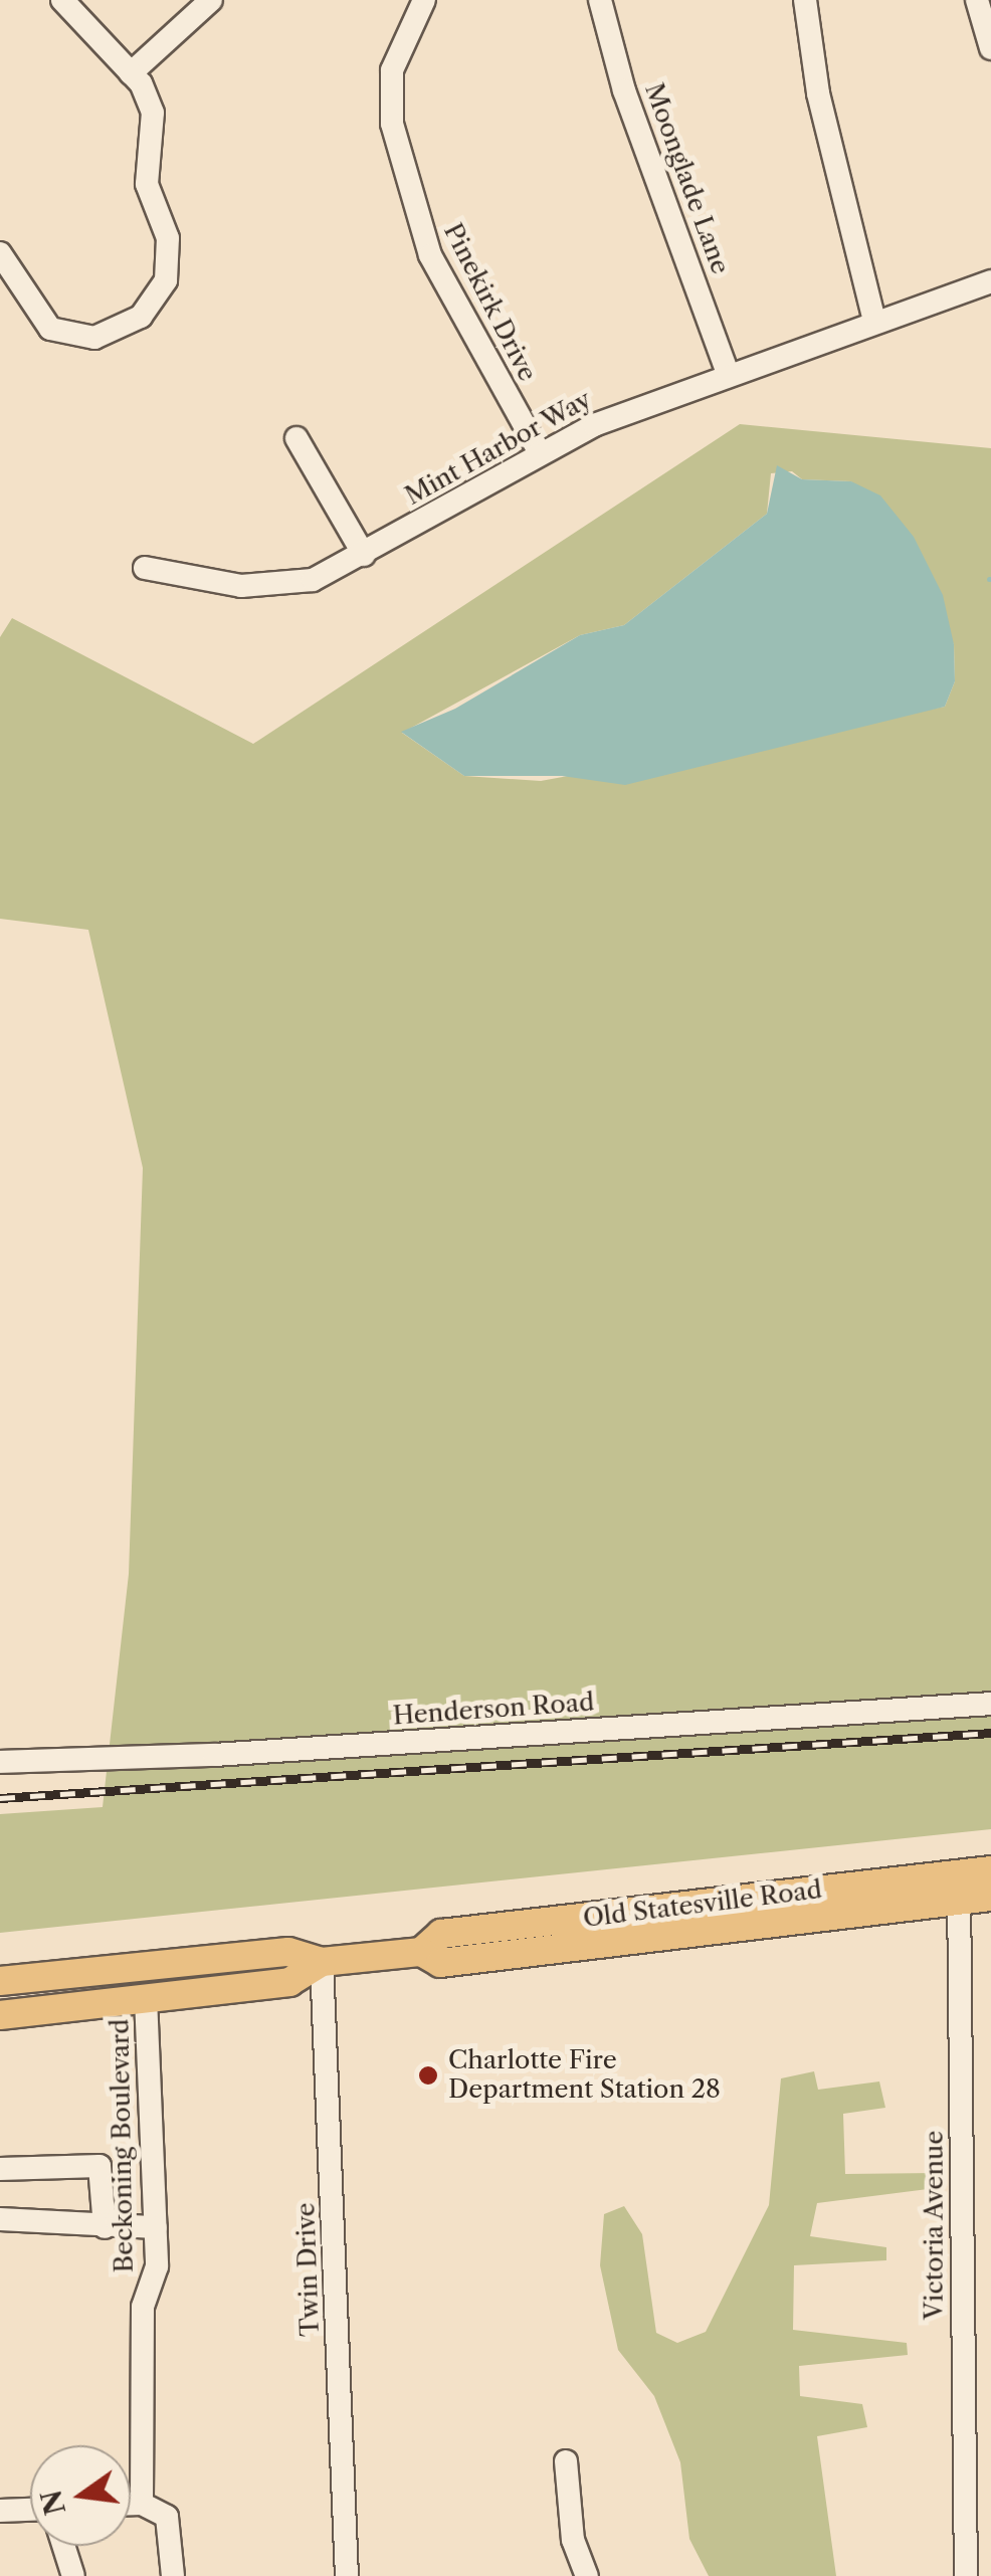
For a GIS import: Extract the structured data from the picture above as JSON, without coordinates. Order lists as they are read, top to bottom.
{
  "streets": {
    "main road": ["Old Statesville Road"],
    "street": [
      "Moonglade Lane",
      "Pinekirk Drive",
      "Mint Harbor Way",
      "Henderson Road",
      "Beckoning Boulevard",
      "Victoria Avenue",
      "Twin Drive"
    ]
  },
  "crossings": [
    ["Moonglade Lane", "Mint Harbor Way"],
    ["Pinekirk Drive", "Mint Harbor Way"],
    ["Old Statesville Road", "Beckoning Boulevard"],
    ["Old Statesville Road", "Victoria Avenue"],
    ["Old Statesville Road", "Twin Drive"]
  ],
  "places": ["Charlotte Fire Department Station 28"],
  "north": "left"
}
